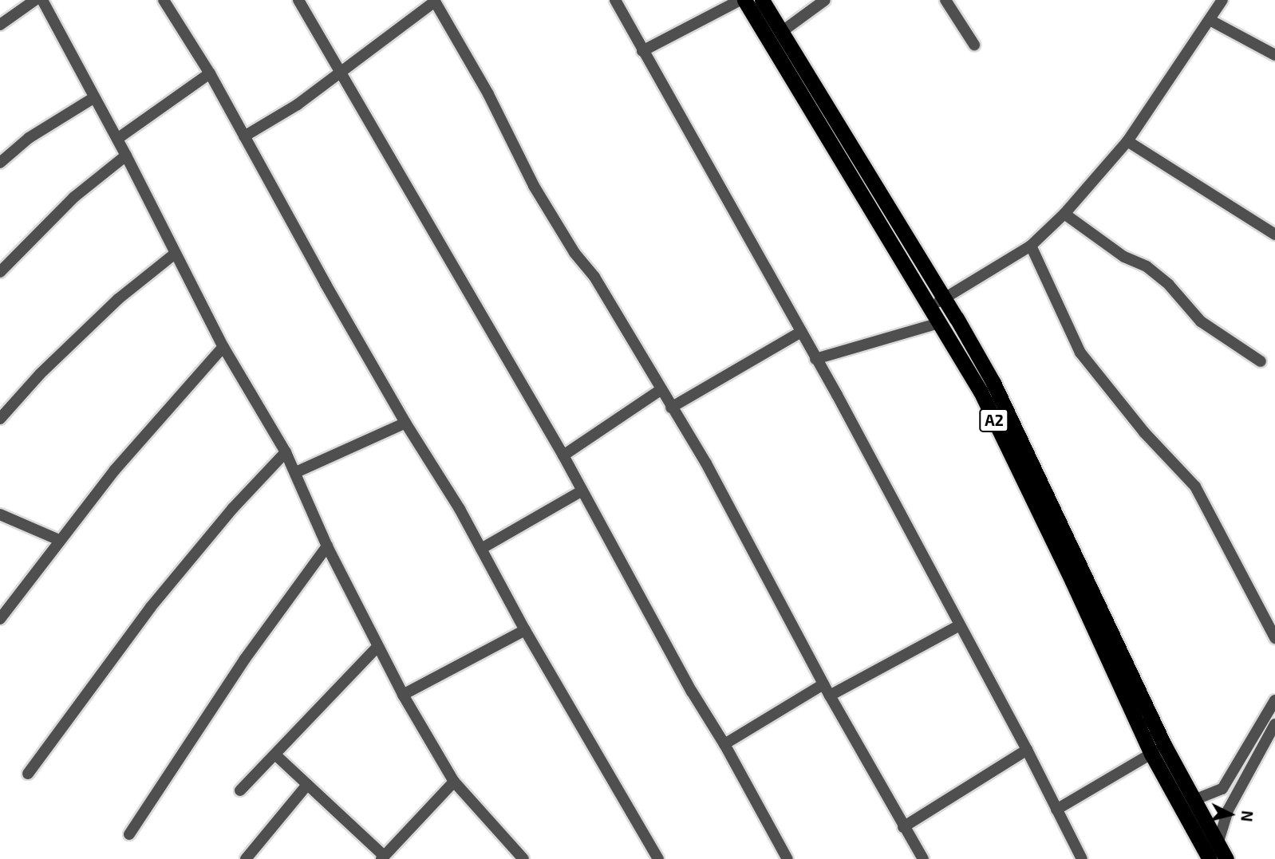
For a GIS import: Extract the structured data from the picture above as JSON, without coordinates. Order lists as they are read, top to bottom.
{
  "streets": {
    "highway": ["A2"]
  },
  "north": "right"
}
